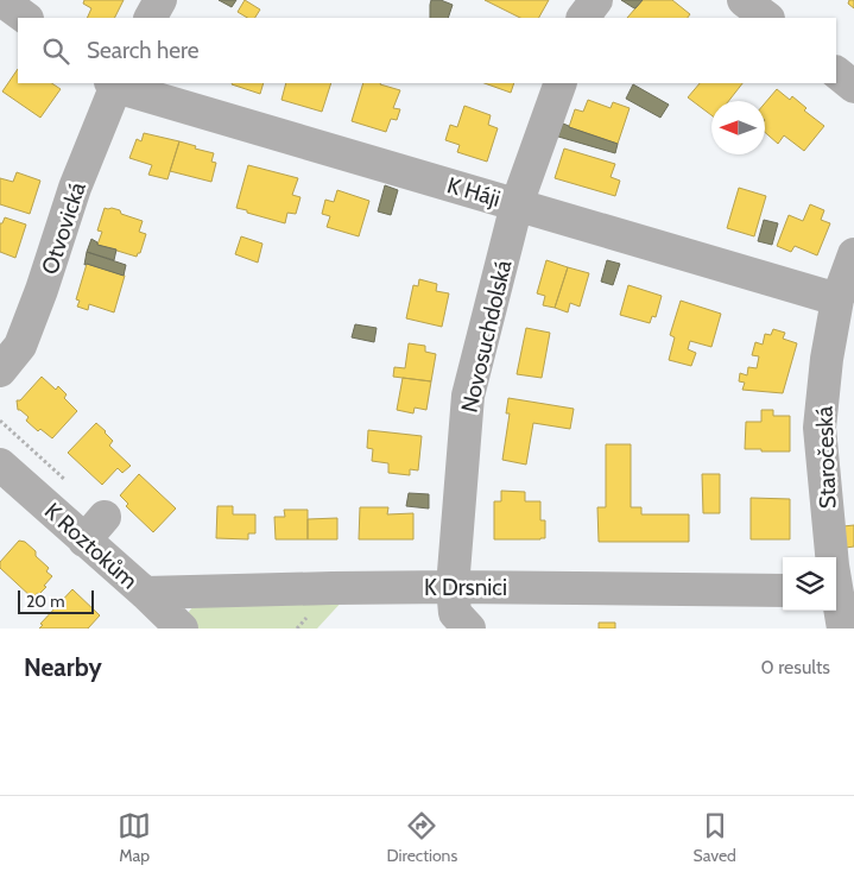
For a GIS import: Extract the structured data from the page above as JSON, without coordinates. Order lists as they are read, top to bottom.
{
  "streets": {
    "street": [
      "K Háji",
      "Otvovická",
      "Novosuchdolská",
      "Staročeská",
      "K Roztokům",
      "K Drsnici"
    ]
  },
  "crossings": [
    ["K Háji", "Otvovická"],
    ["K Háji", "Novosuchdolská"],
    ["K Háji", "Staročeská"],
    ["Novosuchdolská", "K Drsnici"],
    ["K Roztokům", "K Drsnici"]
  ],
  "scale_bar": "20 m",
  "north": "left",
  "page": {
    "search": "Search here",
    "scale": "20 m",
    "heading": ["Nearby", "0 results"],
    "nav": ["Map", "Directions", "Saved"]
  }
}
